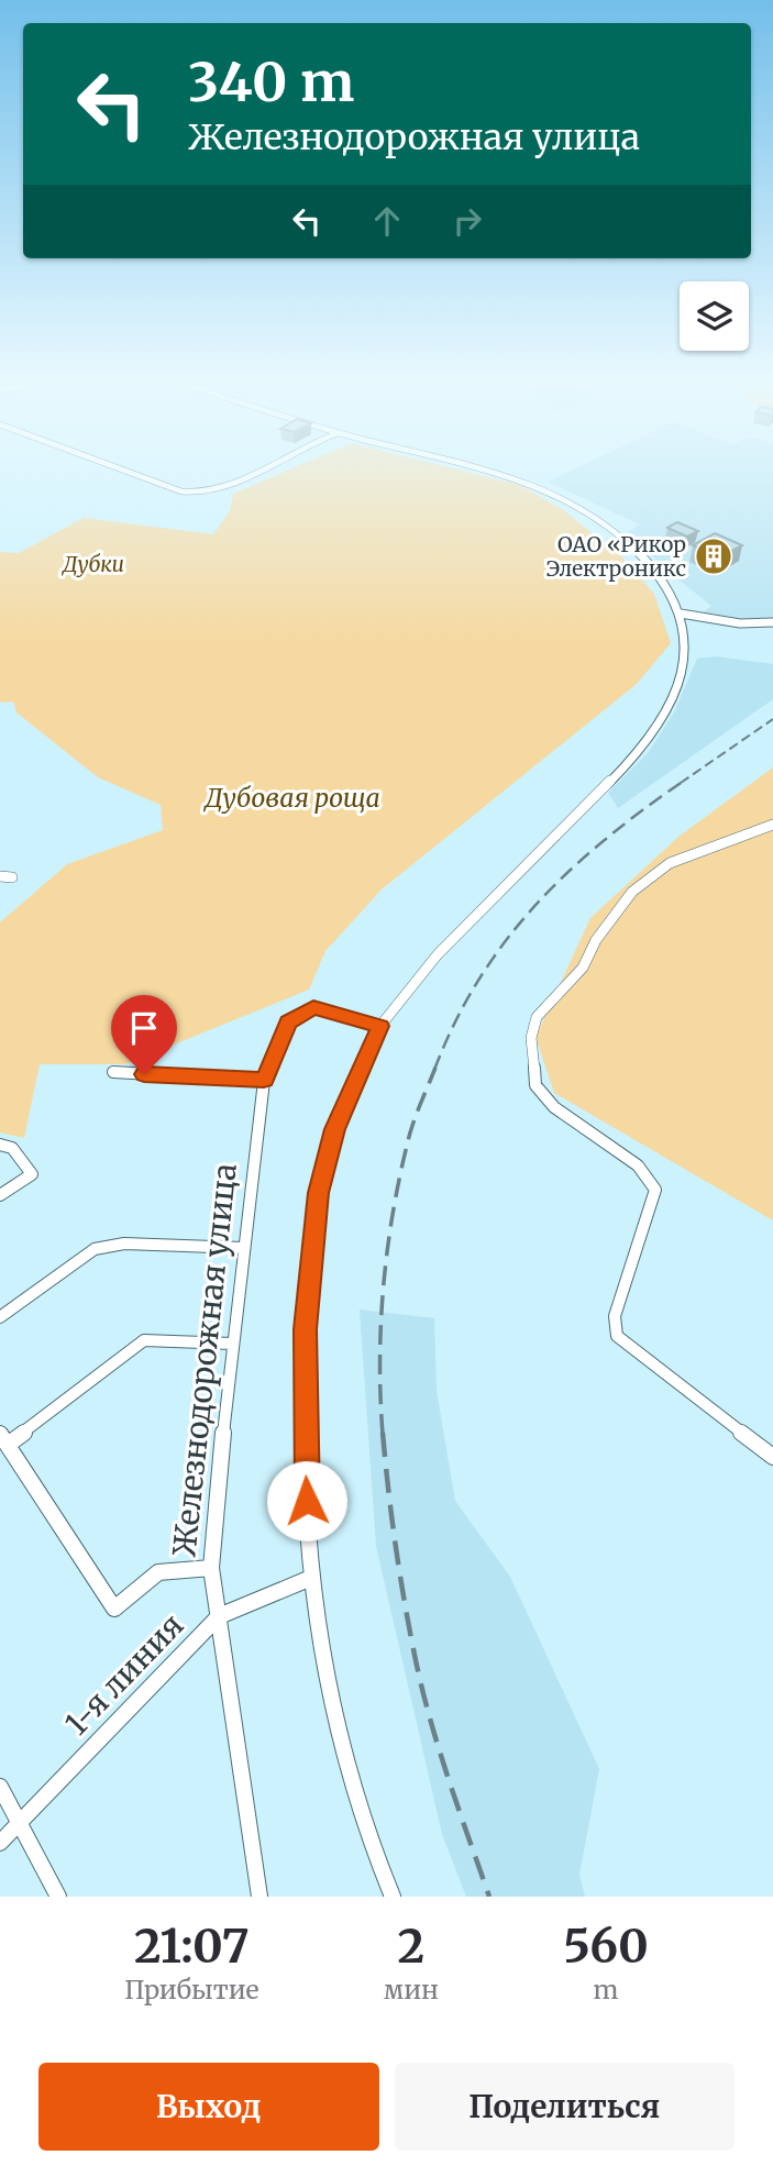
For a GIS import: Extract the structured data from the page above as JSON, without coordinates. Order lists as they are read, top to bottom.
{
  "streets": {
    "street": ["Железнодорожная улица", "1-я линия"]
  },
  "crossings": [
    ["Железнодорожная улица", "1-я линия"]
  ],
  "parks": ["Дубки", "Дубовая роща"],
  "places": {
    "building": ["ОАО «Рикор Электроникс"]
  },
  "page": {
    "turn": ["340 m", "Железнодорожная улица"],
    "eta": [
      "21:07",
      "Прибытие",
      "2",
      "мин",
      "560",
      "m"
    ],
    "buttons": ["Выход", "Поделиться"]
  }
}
